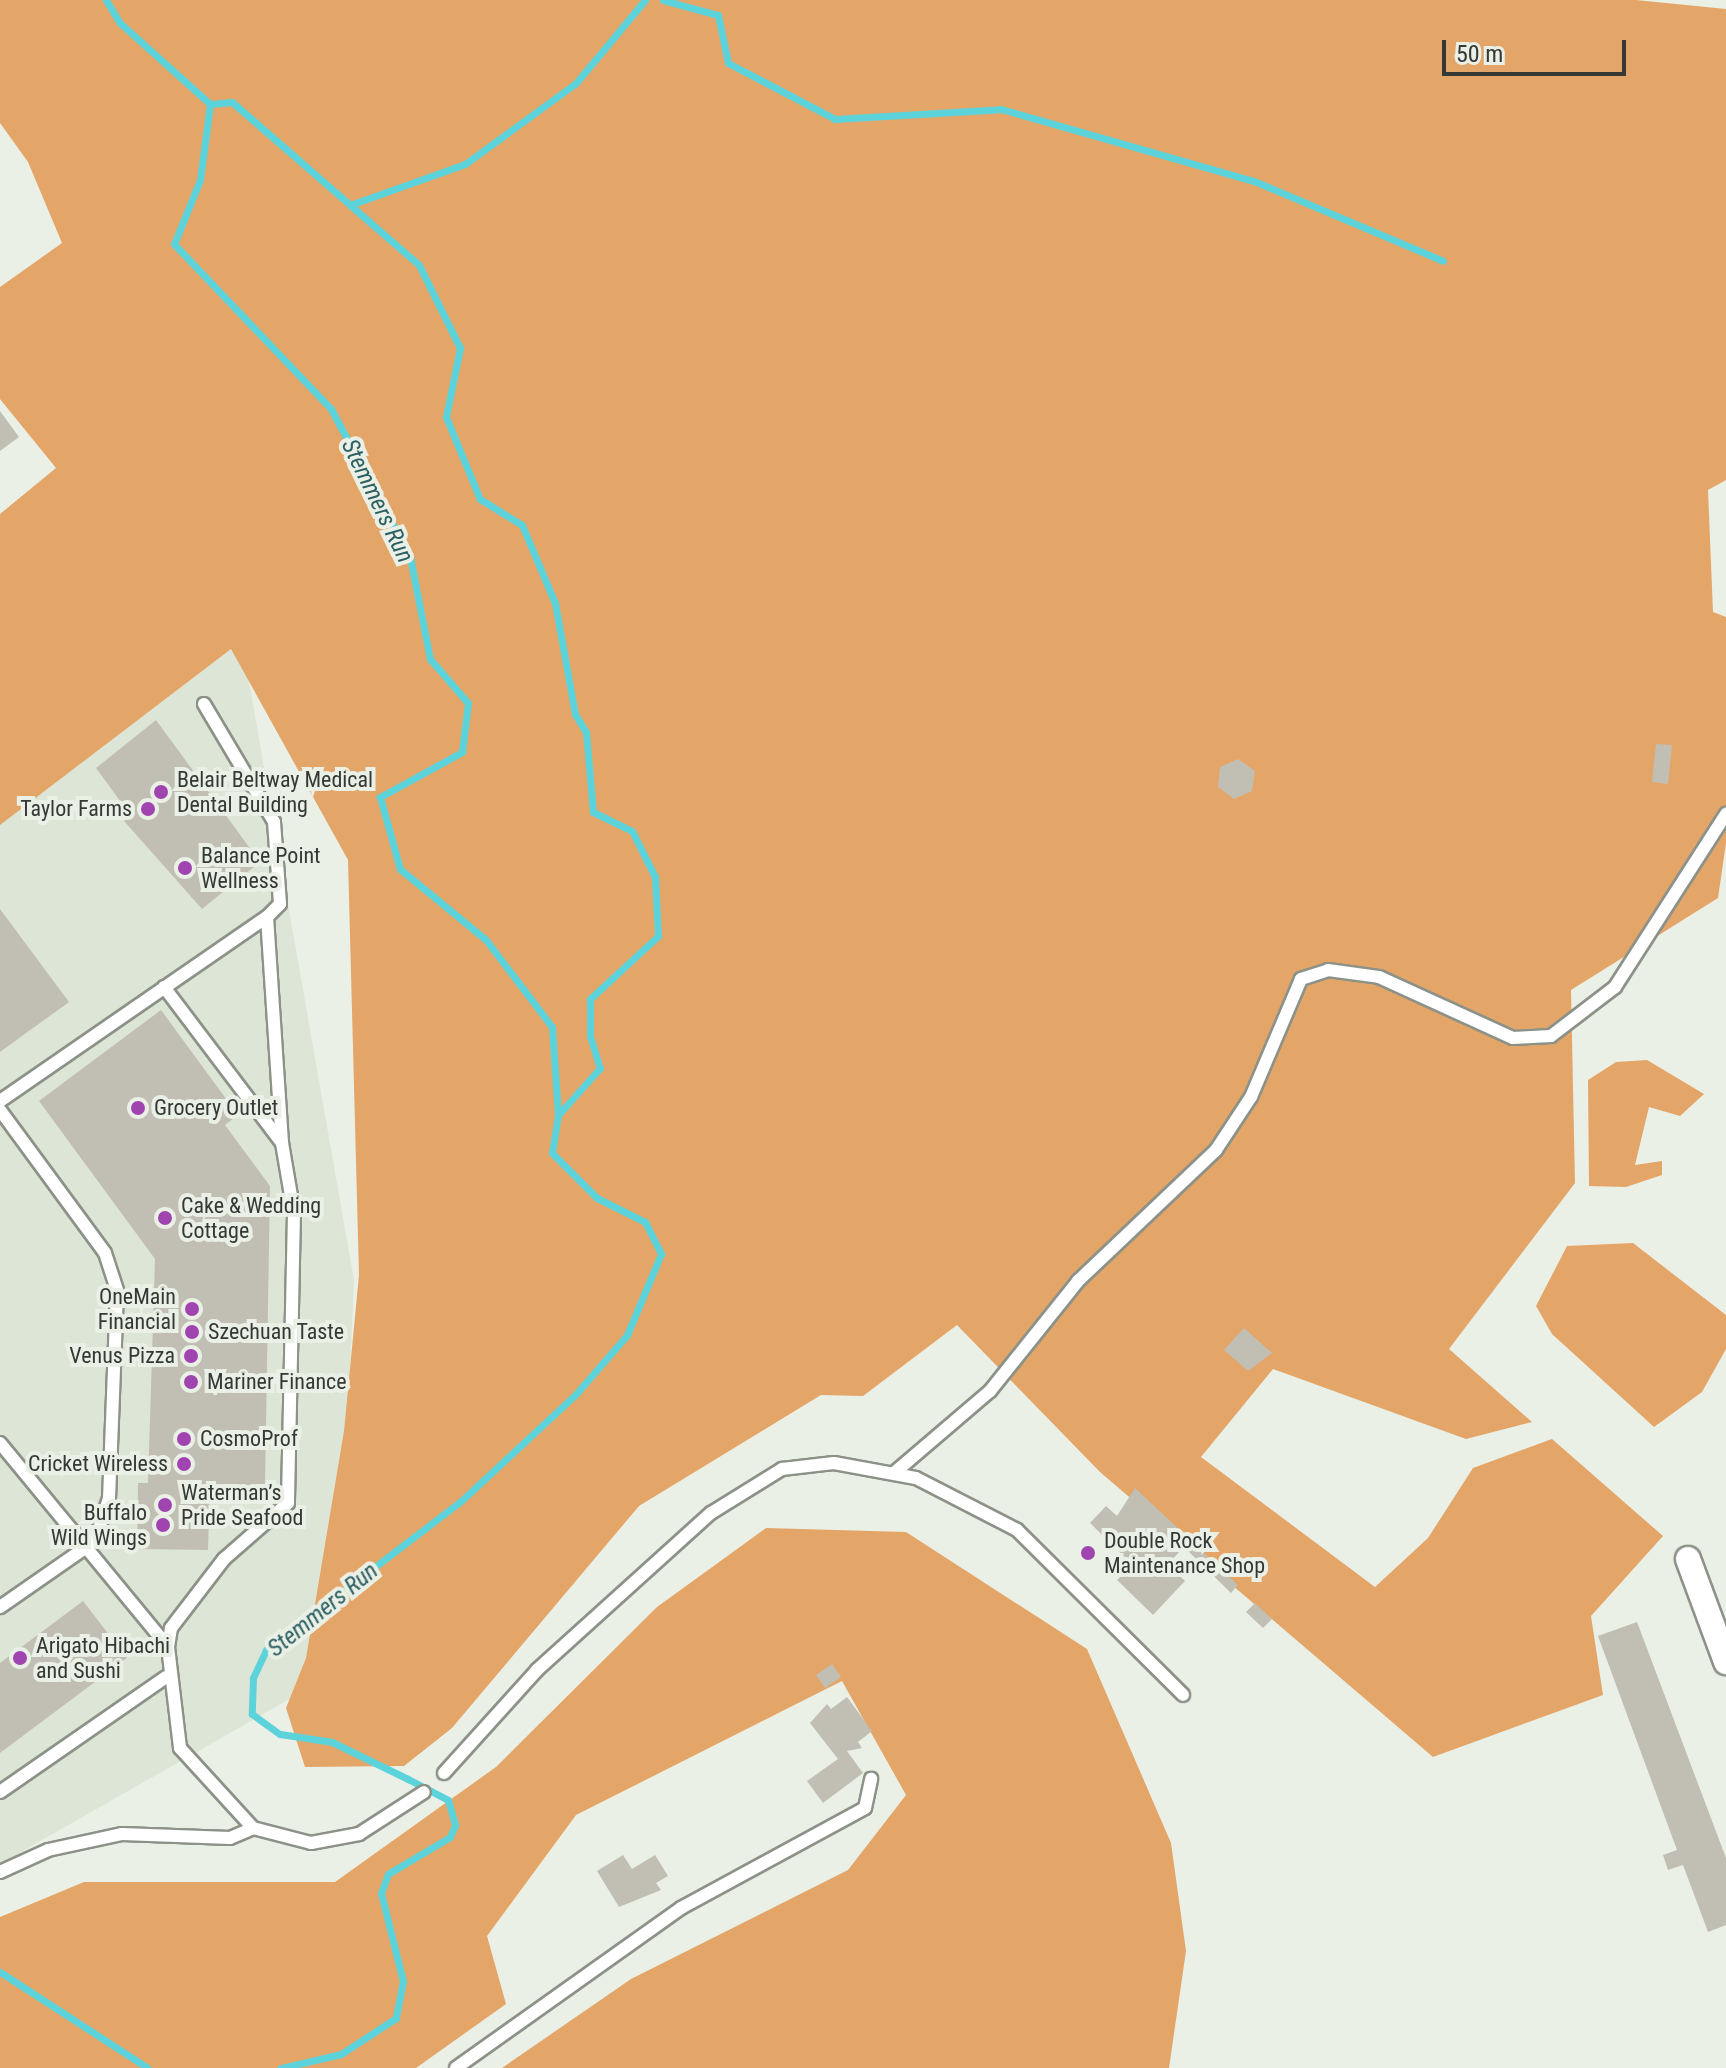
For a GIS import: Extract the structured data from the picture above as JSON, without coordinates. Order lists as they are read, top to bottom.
{
  "water": ["Stemmers Run"],
  "places": [
    "Belair Beltway Medical Dental Building",
    "Taylor Farms",
    "Balance Point Wellness",
    "Grocery Outlet",
    "Cake & Wedding Cottage",
    "OneMain Financial",
    "Szechuan Taste",
    "Venus Pizza",
    "Mariner Finance",
    "CosmoProf",
    "Cricket Wireless",
    "Waterman’s Pride Seafood",
    "Buffalo Wild Wings",
    "Double Rock Maintenance Shop",
    "Arigato Hibachi and Sushi"
  ],
  "scale_bar": "50 m"
}
